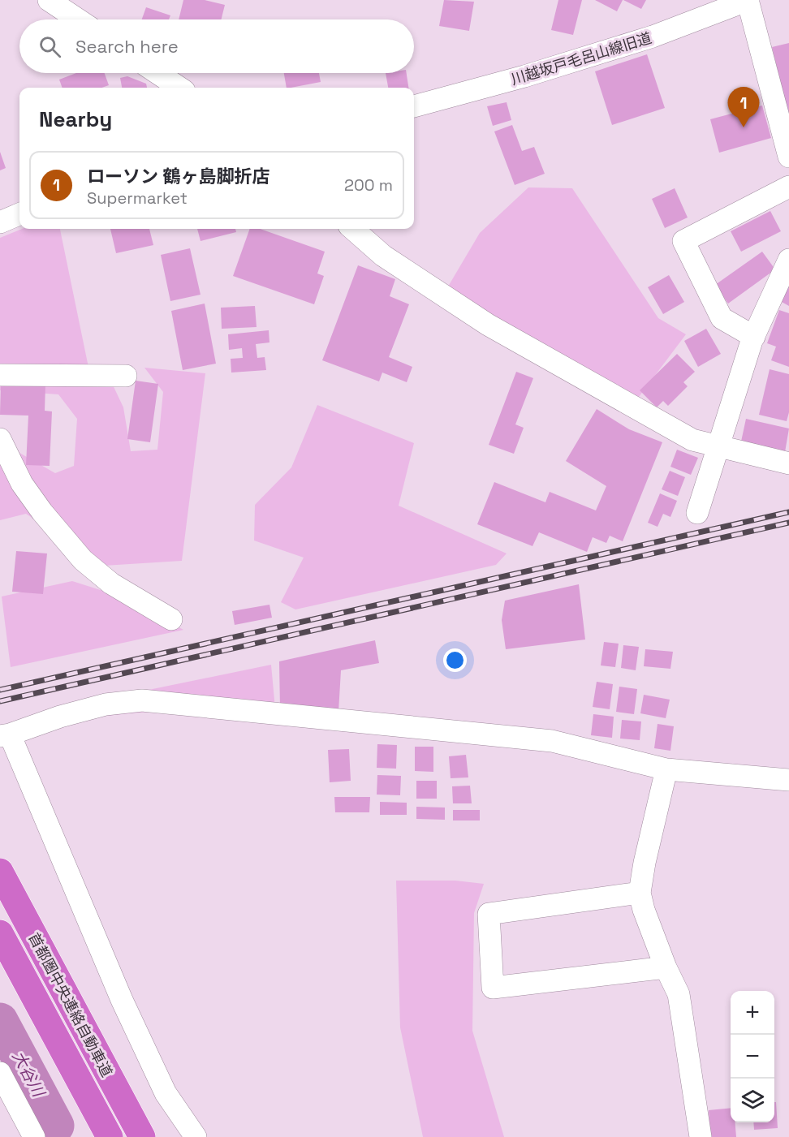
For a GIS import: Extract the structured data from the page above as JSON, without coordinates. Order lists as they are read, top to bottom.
{
  "streets": {
    "highway": ["首都圏中央連絡自動車道"],
    "street": ["川越坂戸毛呂山線旧道"]
  },
  "water": ["大谷川"],
  "page": {
    "search": "Search here",
    "pins": "1",
    "heading": "Nearby",
    "list": [
      {
        "mark": "1",
        "name": "ローソン 鶴ヶ島脚折店",
        "note": "Supermarket",
        "value": "200 m"
      }
    ],
    "map_buttons": ["+", "−"]
  }
}
